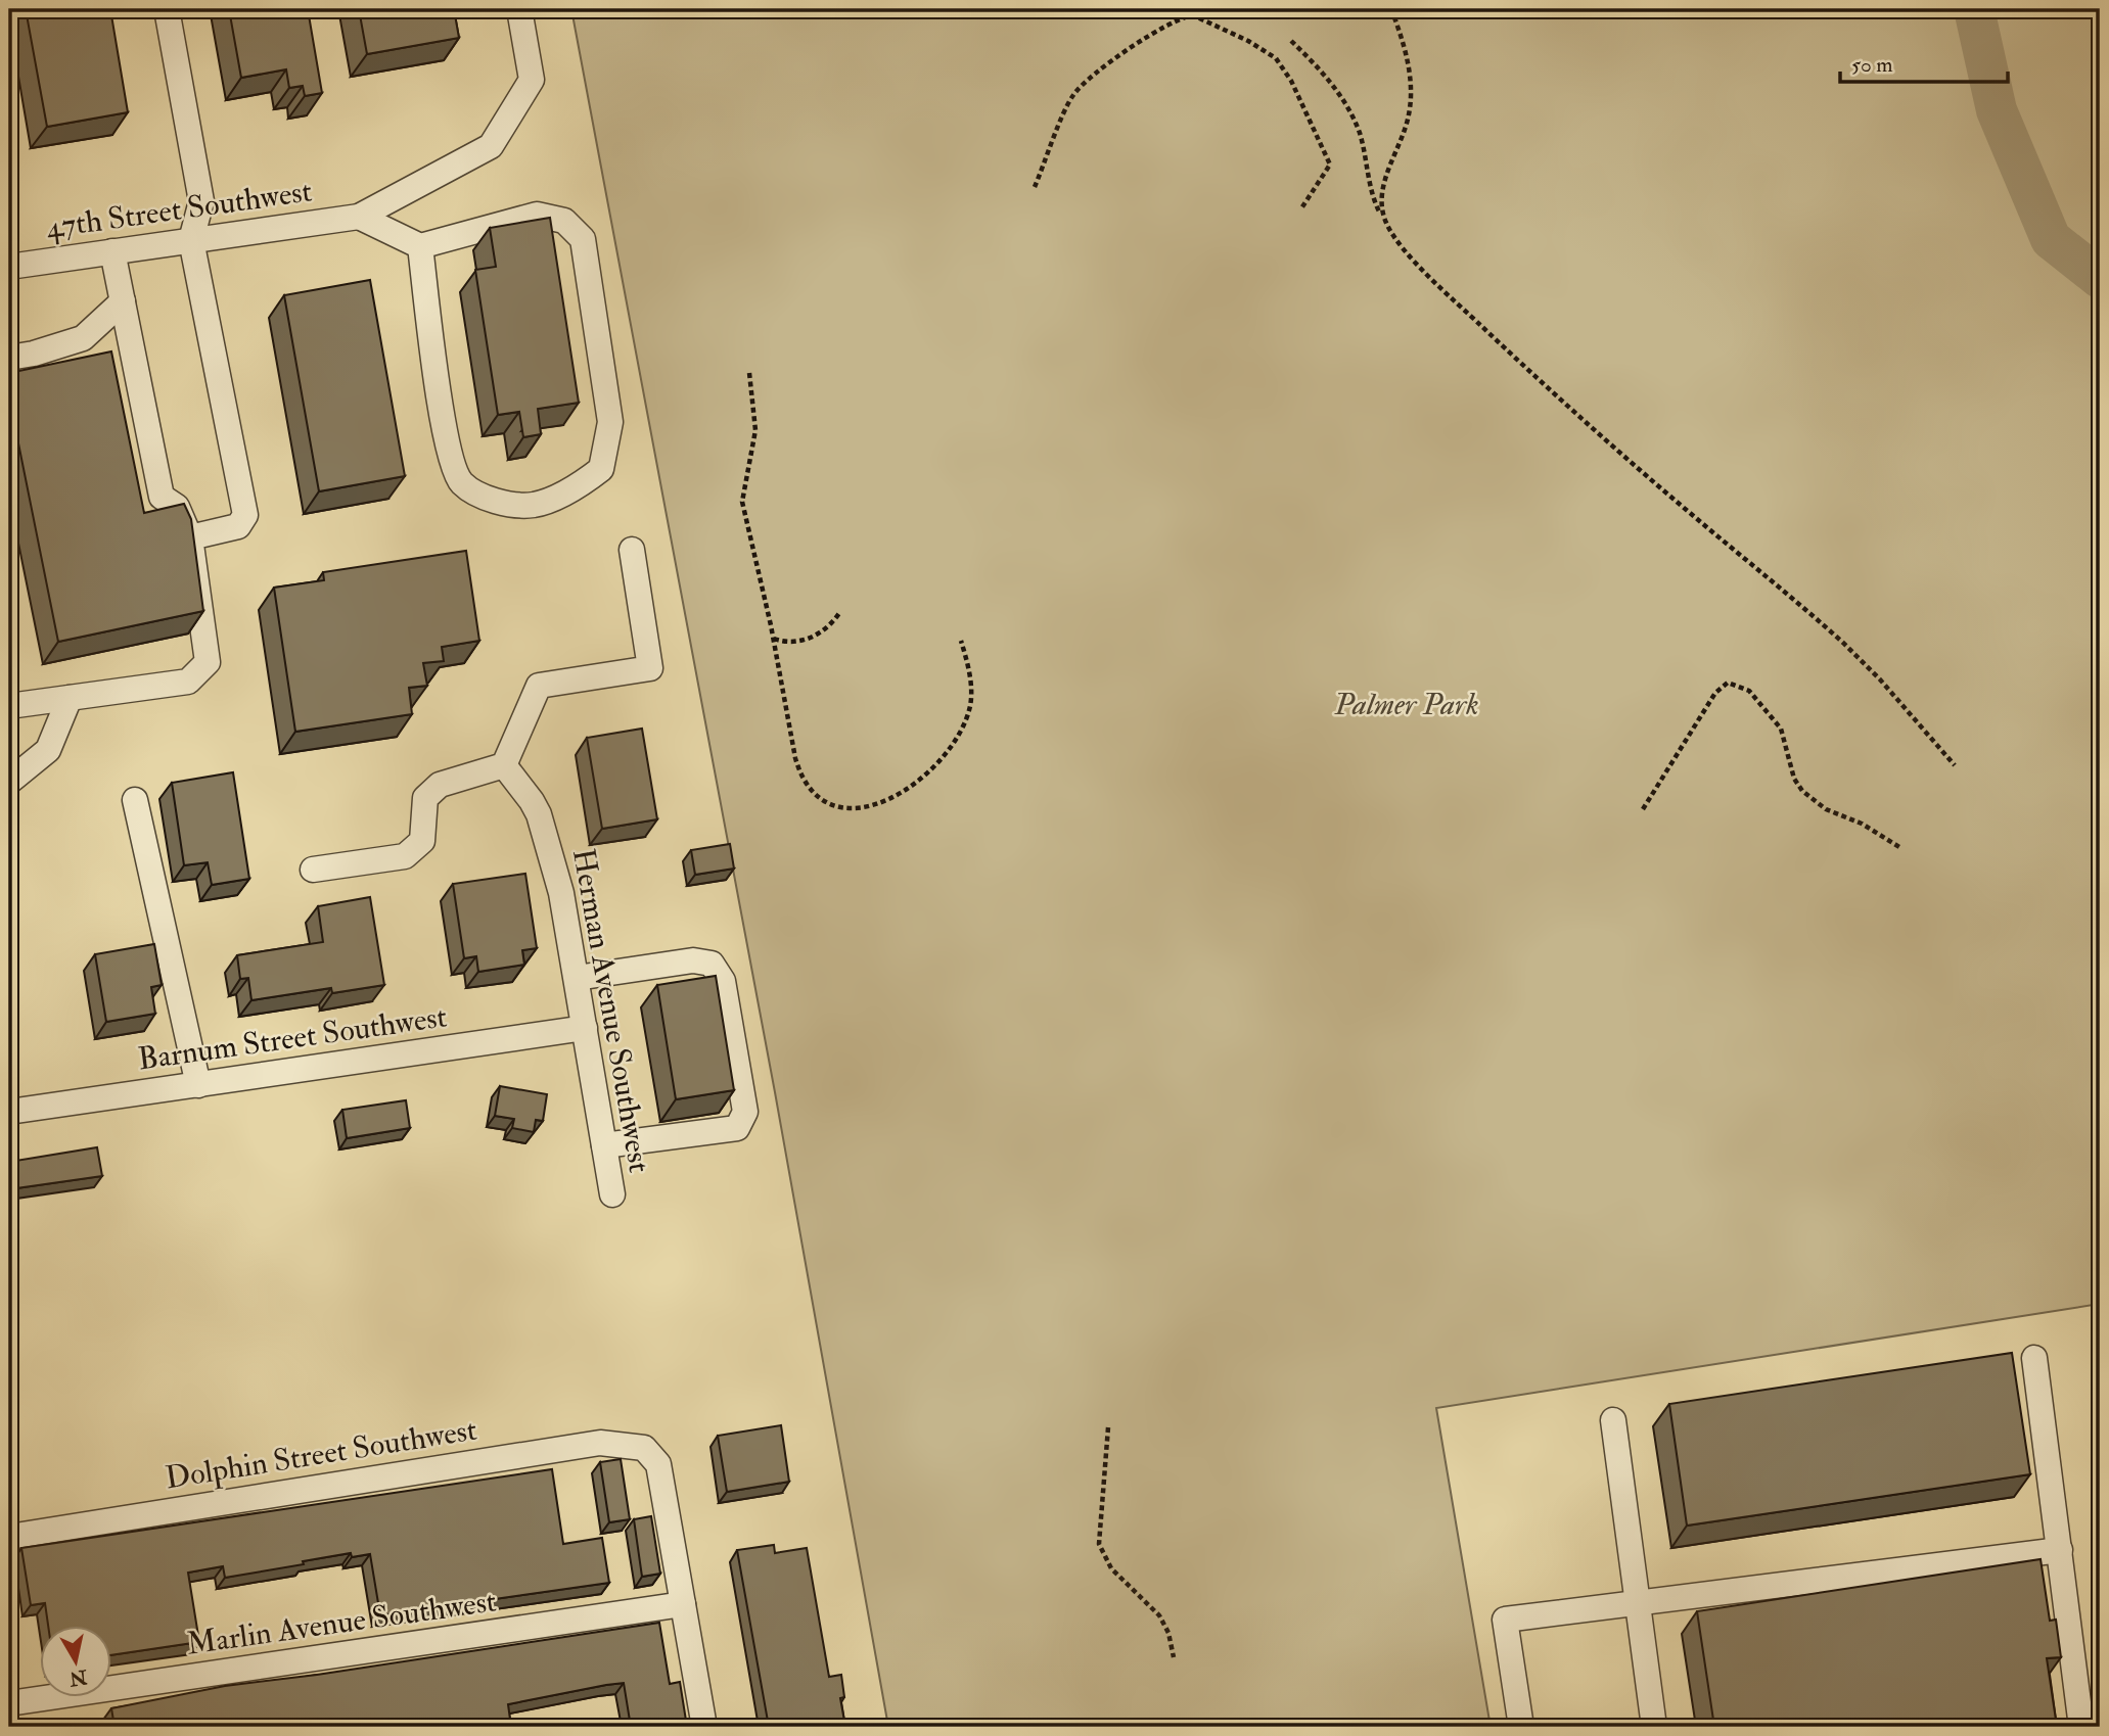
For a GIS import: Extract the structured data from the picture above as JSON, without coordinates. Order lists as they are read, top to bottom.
{
  "streets": {
    "street": [
      "47th Street Southwest",
      "Herman Avenue Southwest",
      "Barnum Street Southwest",
      "Dolphin Street Southwest",
      "Marlin Avenue Southwest"
    ]
  },
  "crossings": [
    ["Herman Avenue Southwest", "Barnum Street Southwest"],
    ["Dolphin Street Southwest", "Marlin Avenue Southwest"]
  ],
  "parks": ["Palmer Park"],
  "scale_bar": "50 m",
  "north": "bottom"
}
